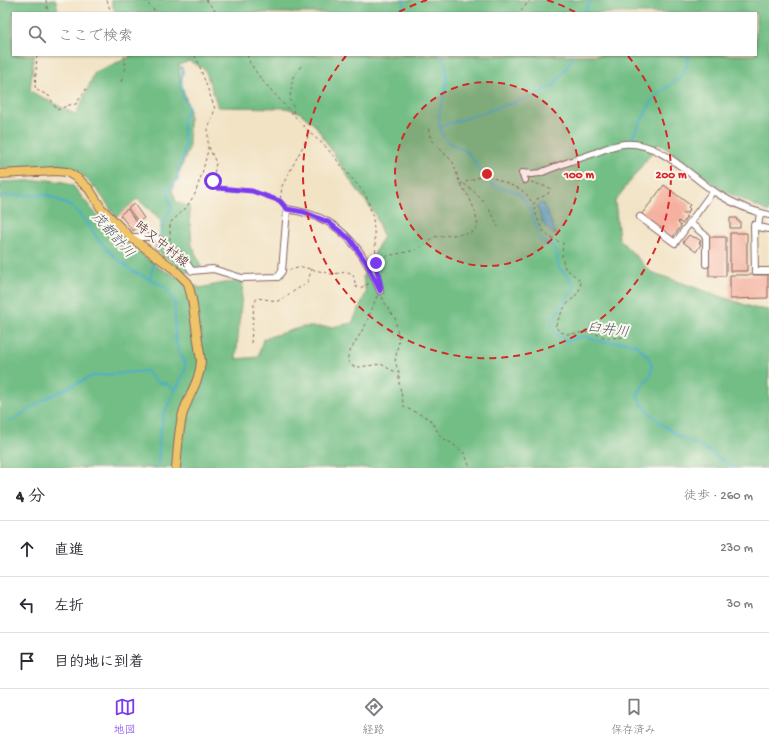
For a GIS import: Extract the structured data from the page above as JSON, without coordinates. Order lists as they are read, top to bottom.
{
  "streets": {
    "main road": ["時又中村線"]
  },
  "water": ["茂都計川", "臼井川"],
  "page": {
    "search": "ここで検索",
    "heading": ["4 分", "徒歩 · 260 m"],
    "list": [
      ["直進", "230 m"],
      ["左折", "30 m"],
      "目的地に到着"
    ],
    "nav": ["地図", "経路", "保存済み"]
  },
  "rings": ["100 m", "200 m"]
}
